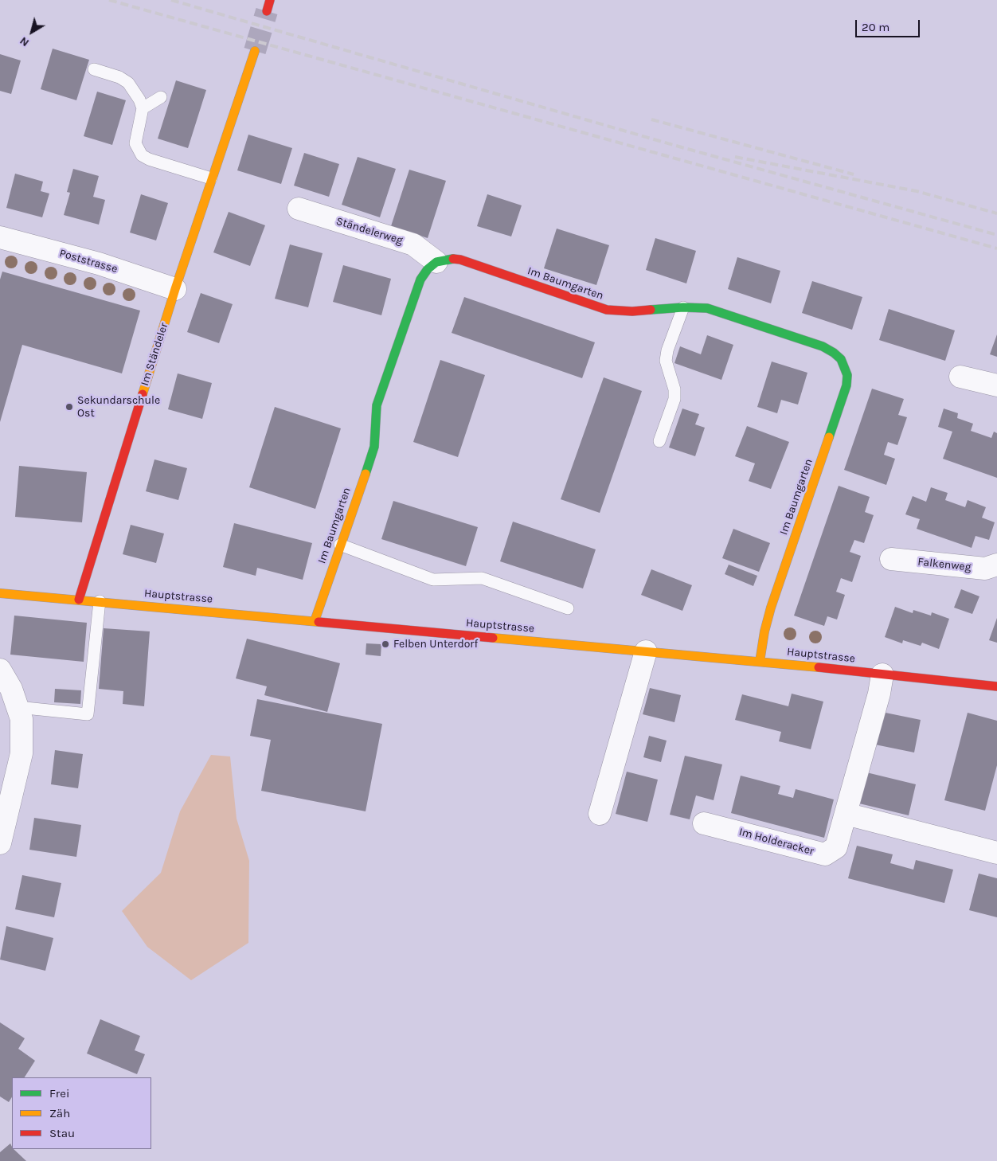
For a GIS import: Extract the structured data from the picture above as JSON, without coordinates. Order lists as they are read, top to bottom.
{
  "streets": {
    "street": [
      "Ständelerweg",
      "Poststrasse",
      "Im Baumgarten",
      "Im Ständeler",
      "Falkenweg",
      "Hauptstrasse",
      "Im Holderacker"
    ]
  },
  "crossings": [
    ["Ständelerweg", "Im Baumgarten"],
    ["Poststrasse", "Im Ständeler"],
    ["Im Baumgarten", "Hauptstrasse"],
    ["Im Ständeler", "Hauptstrasse"],
    ["Hauptstrasse", "Im Holderacker"]
  ],
  "places": ["Sekundarschule Ost", "Felben Unterdorf"],
  "legend": ["Frei", "Zäh", "Stau"],
  "scale_bar": "20 m",
  "north": "bottom left"
}
